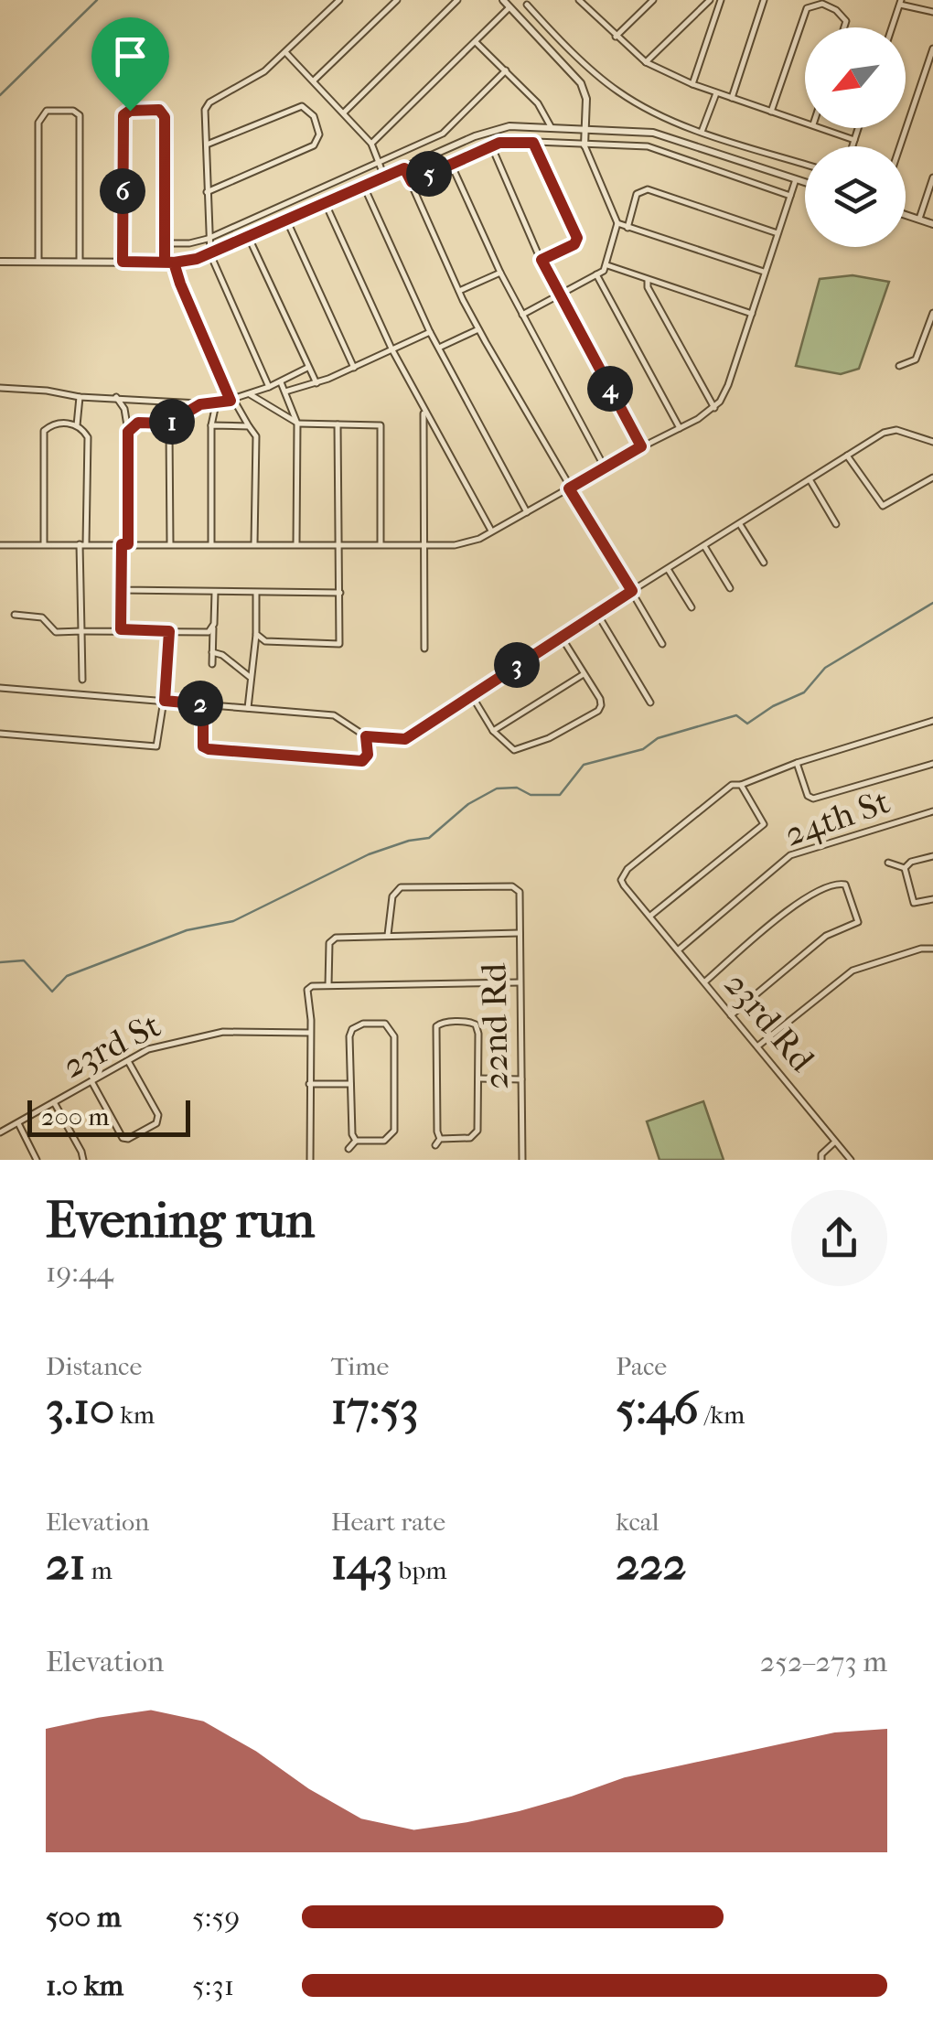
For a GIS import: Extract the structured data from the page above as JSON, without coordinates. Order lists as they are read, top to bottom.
{
  "streets": {
    "street": [
      "24th St",
      "23rd Rd",
      "22nd Rd",
      "23rd St"
    ]
  },
  "crossings": [
    ["24th St", "23rd Rd"]
  ],
  "scale_bar": "200 m",
  "north": "bottom left",
  "page": {
    "pins": [
      "5",
      "6",
      "4",
      "1",
      "3",
      "2"
    ],
    "scale": "200 m",
    "heading": ["Evening run", "19:44"],
    "stats": [
      ["Distance", "3.10 km"],
      ["Time", "17:53"],
      ["Pace", "5:46 /km"],
      ["Elevation", "21 m"],
      ["Heart rate", "143 bpm"],
      ["kcal", "222"]
    ],
    "chart": ["Elevation", "252–273 m"],
    "list": [
      {
        "name": "500 m",
        "note": "5:59"
      },
      {
        "name": "1.0 km",
        "note": "5:31"
      }
    ]
  }
}
